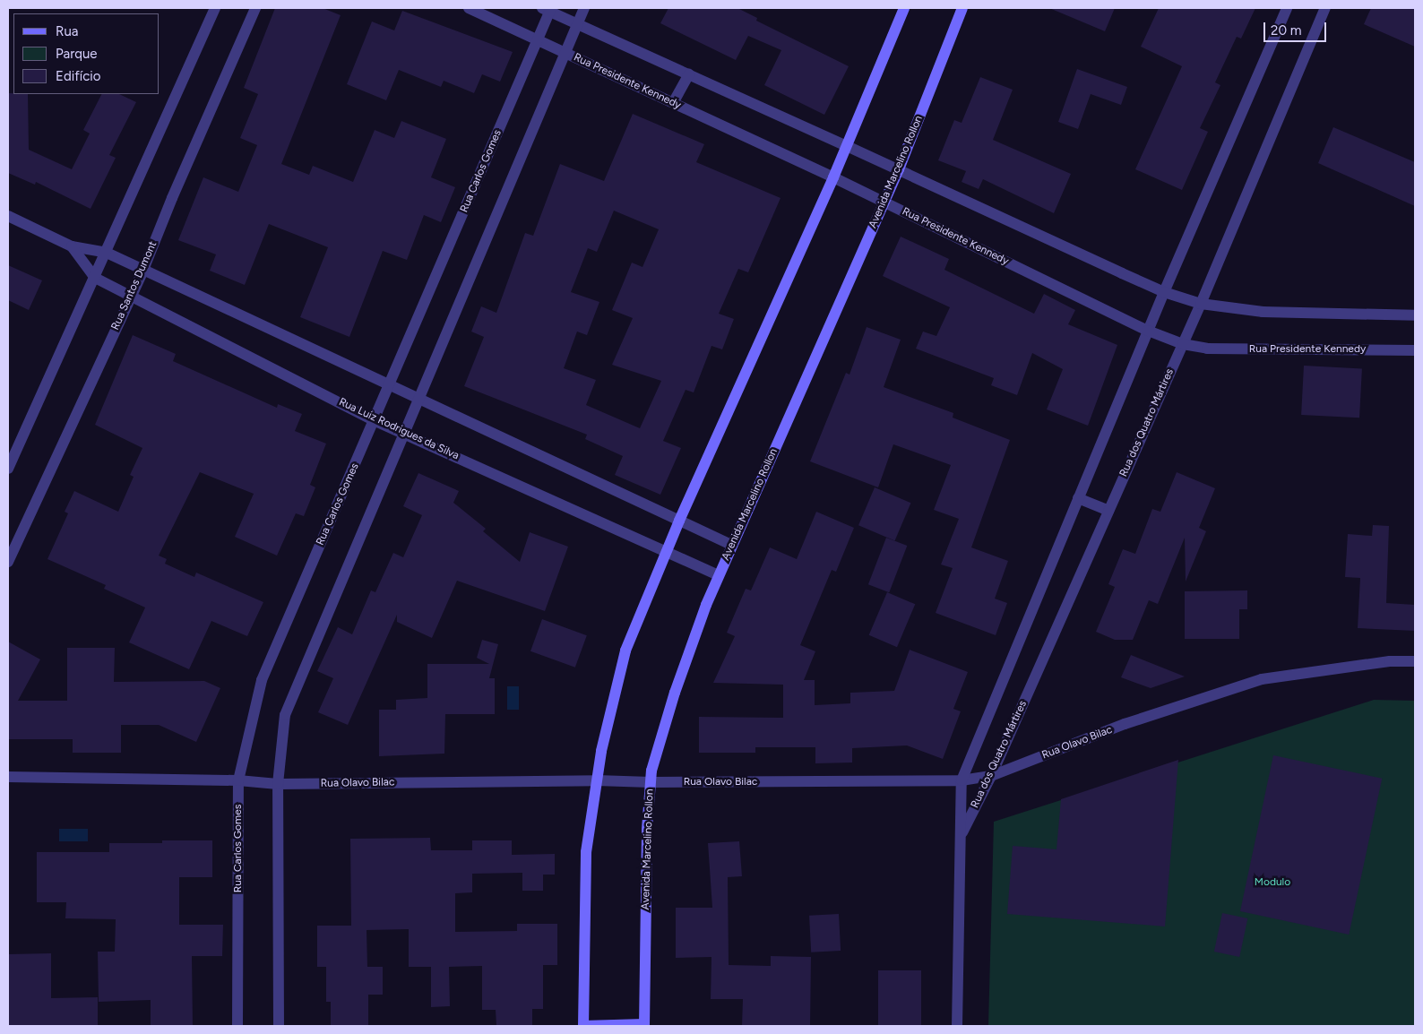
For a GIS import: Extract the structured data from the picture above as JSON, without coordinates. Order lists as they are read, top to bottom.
{
  "streets": {
    "main road": ["Avenida Marcelino Rollon"],
    "street": [
      "Rua Presidente Kennedy",
      "Rua Carlos Gomes",
      "Rua Santos Dumont",
      "Rua dos Quatro Mártires",
      "Rua Luiz Rodrigues da Silva",
      "Rua Olavo Bilac"
    ]
  },
  "crossings": [
    ["Rua Presidente Kennedy", "Rua Carlos Gomes"],
    ["Rua Presidente Kennedy", "Avenida Marcelino Rollon"],
    ["Rua Presidente Kennedy", "Rua dos Quatro Mártires"],
    ["Rua Carlos Gomes", "Rua Luiz Rodrigues da Silva"],
    ["Rua Carlos Gomes", "Rua Olavo Bilac"],
    ["Avenida Marcelino Rollon", "Rua Luiz Rodrigues da Silva"],
    ["Avenida Marcelino Rollon", "Rua Olavo Bilac"],
    ["Rua Santos Dumont", "Rua Luiz Rodrigues da Silva"],
    ["Rua dos Quatro Mártires", "Rua Olavo Bilac"]
  ],
  "parks": ["Modulo"],
  "legend": ["Rua", "Parque", "Edifício"],
  "scale_bar": "20 m"
}
